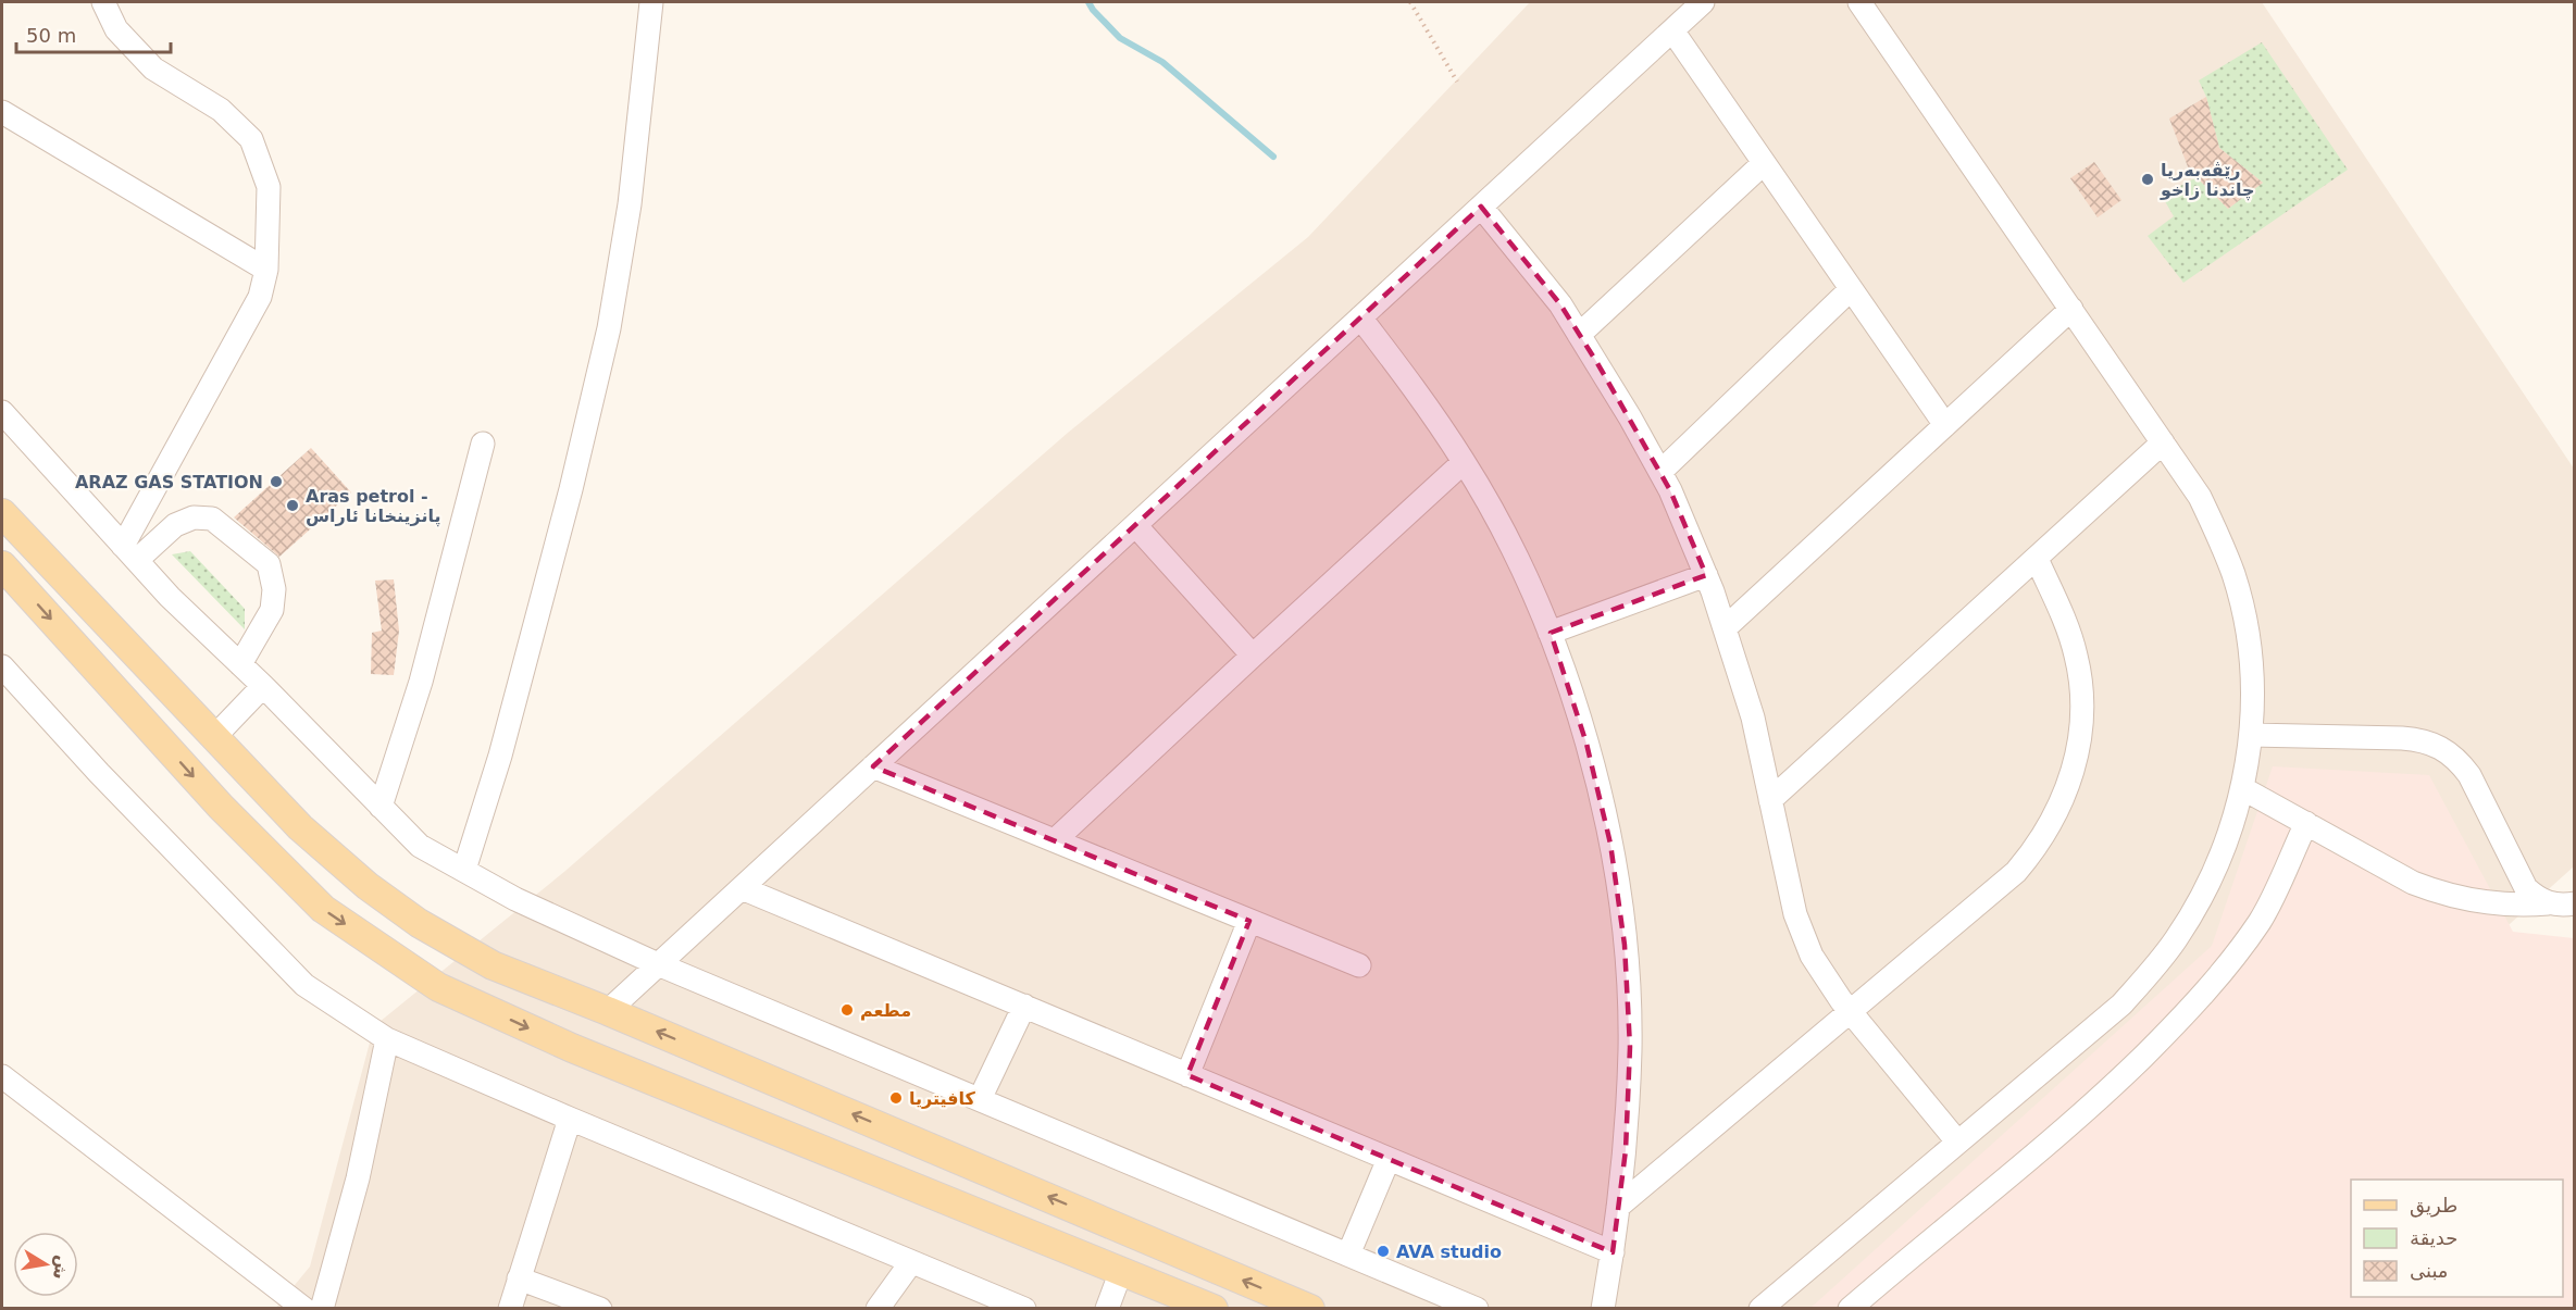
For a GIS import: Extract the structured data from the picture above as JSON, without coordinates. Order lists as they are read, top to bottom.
{
  "places": [
    "رێڤه‌به‌ريا چاندنا زاخو",
    "ARAZ GAS STATION",
    "Aras petrol - پانزینخانا ئاراس",
    "مطعم",
    "كافيتريا",
    "AVA studio"
  ],
  "legend": ["طريق", "حديقة", "مبنى"],
  "scale_bar": "50 m",
  "north": "right"
}
